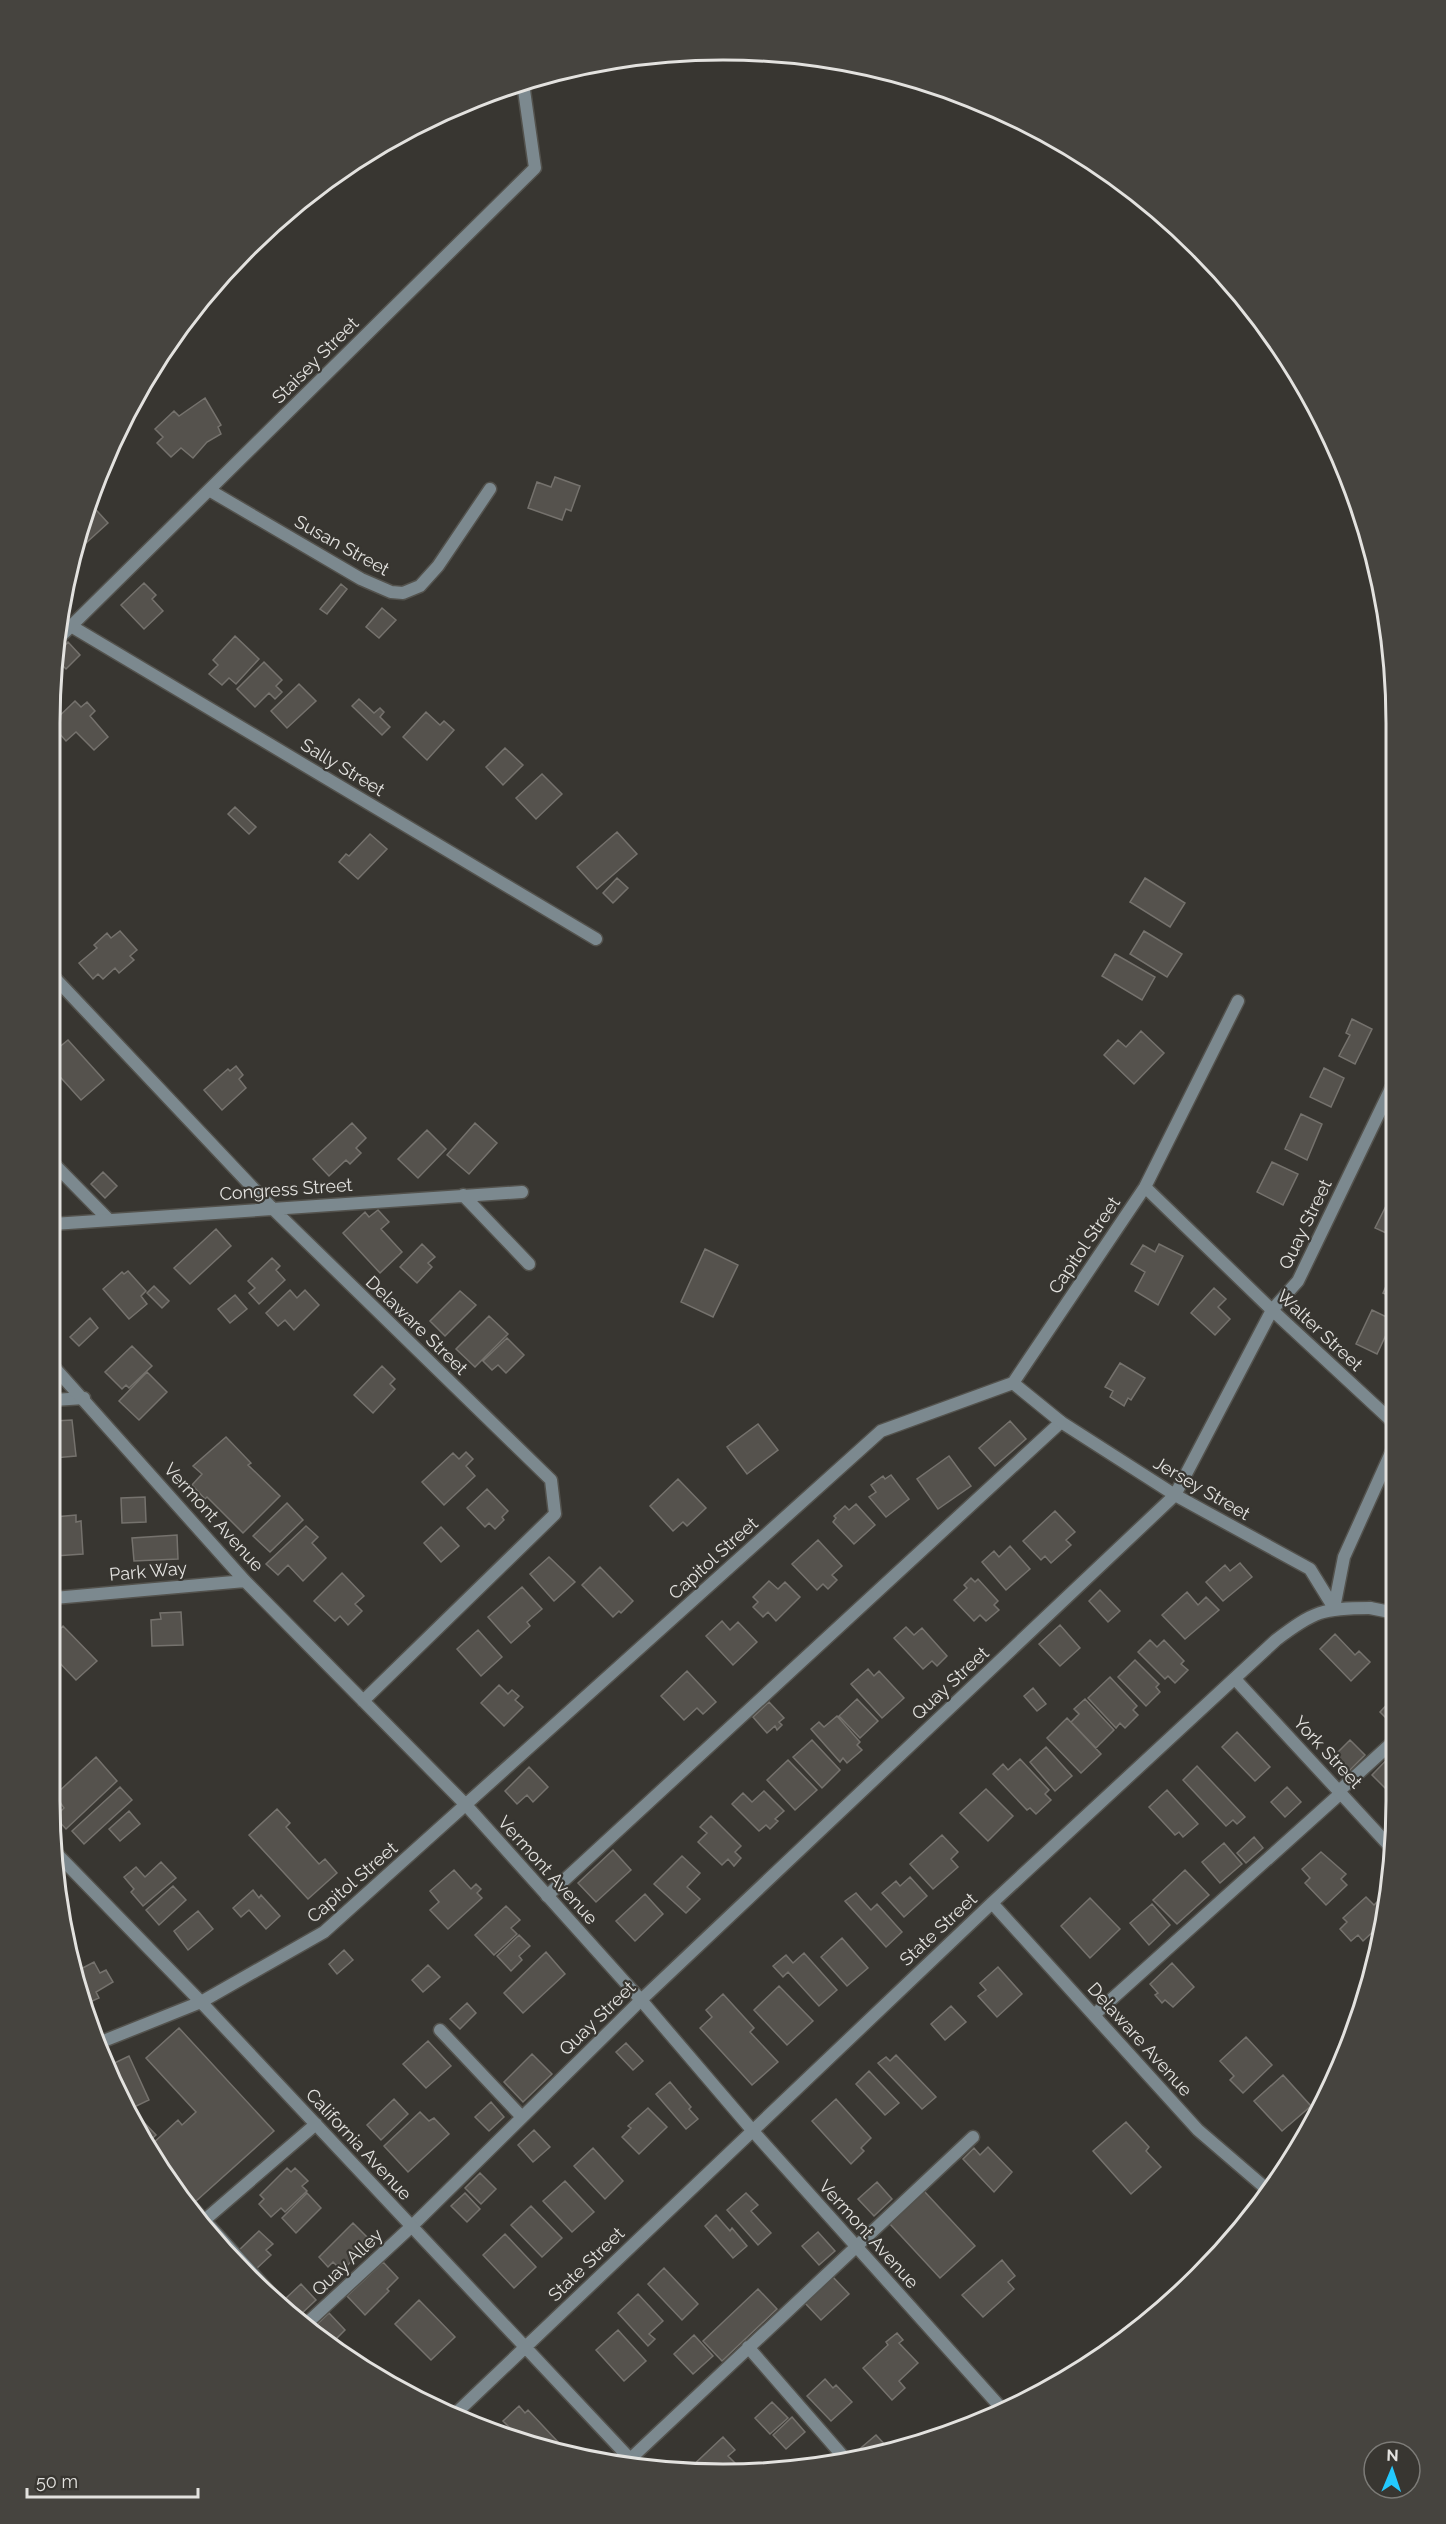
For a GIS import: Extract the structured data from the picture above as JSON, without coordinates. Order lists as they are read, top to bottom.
{
  "streets": {
    "street": [
      "Staisey Street",
      "Susan Street",
      "Sally Street",
      "Congress Street",
      "Quay Street",
      "Capitol Street",
      "Delaware Street",
      "Walter Street",
      "Jersey Street",
      "Vermont Avenue",
      "Park Way",
      "York Street",
      "State Street",
      "Delaware Avenue",
      "California Avenue",
      "Quay Alley"
    ]
  },
  "crossings": [
    ["Staisey Street", "Susan Street"],
    ["Staisey Street", "Sally Street"],
    ["Congress Street", "Delaware Street"],
    ["Quay Street", "Walter Street"],
    ["Quay Street", "Jersey Street"],
    ["Quay Street", "Vermont Avenue"],
    ["Quay Street", "California Avenue"],
    ["Quay Street", "Quay Alley"],
    ["Capitol Street", "Walter Street"],
    ["Capitol Street", "Jersey Street"],
    ["Capitol Street", "Vermont Avenue"],
    ["Capitol Street", "California Avenue"],
    ["Delaware Street", "Vermont Avenue"],
    ["Jersey Street", "State Street"],
    ["Vermont Avenue", "Park Way"],
    ["Vermont Avenue", "State Street"],
    ["York Street", "State Street"],
    ["State Street", "Delaware Avenue"],
    ["State Street", "California Avenue"],
    ["California Avenue", "Quay Alley"]
  ],
  "scale_bar": "50 m",
  "north": "top"
}
